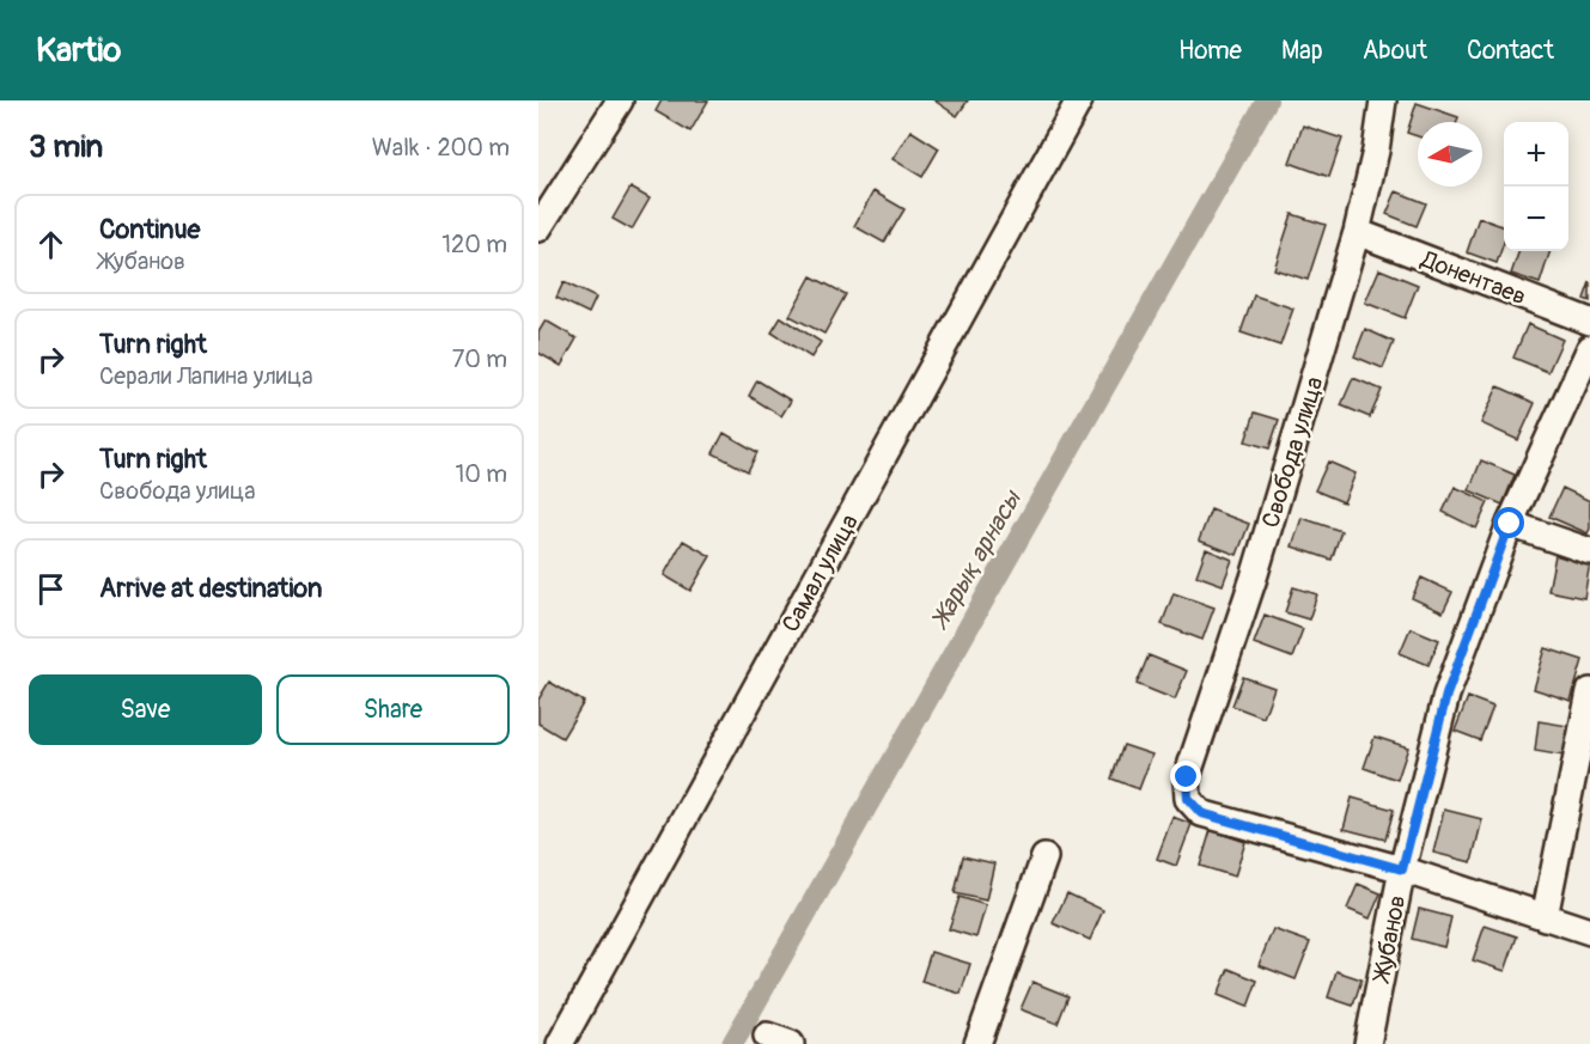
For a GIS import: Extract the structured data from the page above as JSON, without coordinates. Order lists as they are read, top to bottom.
{
  "streets": {
    "street": [
      "Донентаев",
      "Свобода улица",
      "Самал улица",
      "Жубанов"
    ]
  },
  "crossings": [
    ["Донентаев", "Свобода улица"],
    ["Свобода улица", "Жубанов"]
  ],
  "water": ["Жарық арнасы"],
  "north": "left",
  "page": {
    "header": "Kartio",
    "nav": [
      "Home",
      "Map",
      "About",
      "Contact"
    ],
    "heading": ["3 min", "Walk · 200 m"],
    "map_buttons": ["+", "−"],
    "list": [
      ["Continue", "Жубанов", "120 m"],
      ["Turn right", "Серали Лапина улица", "70 m"],
      ["Turn right", "Свобода улица", "10 m"],
      "Arrive at destination"
    ],
    "buttons": ["Save", "Share"]
  }
}
